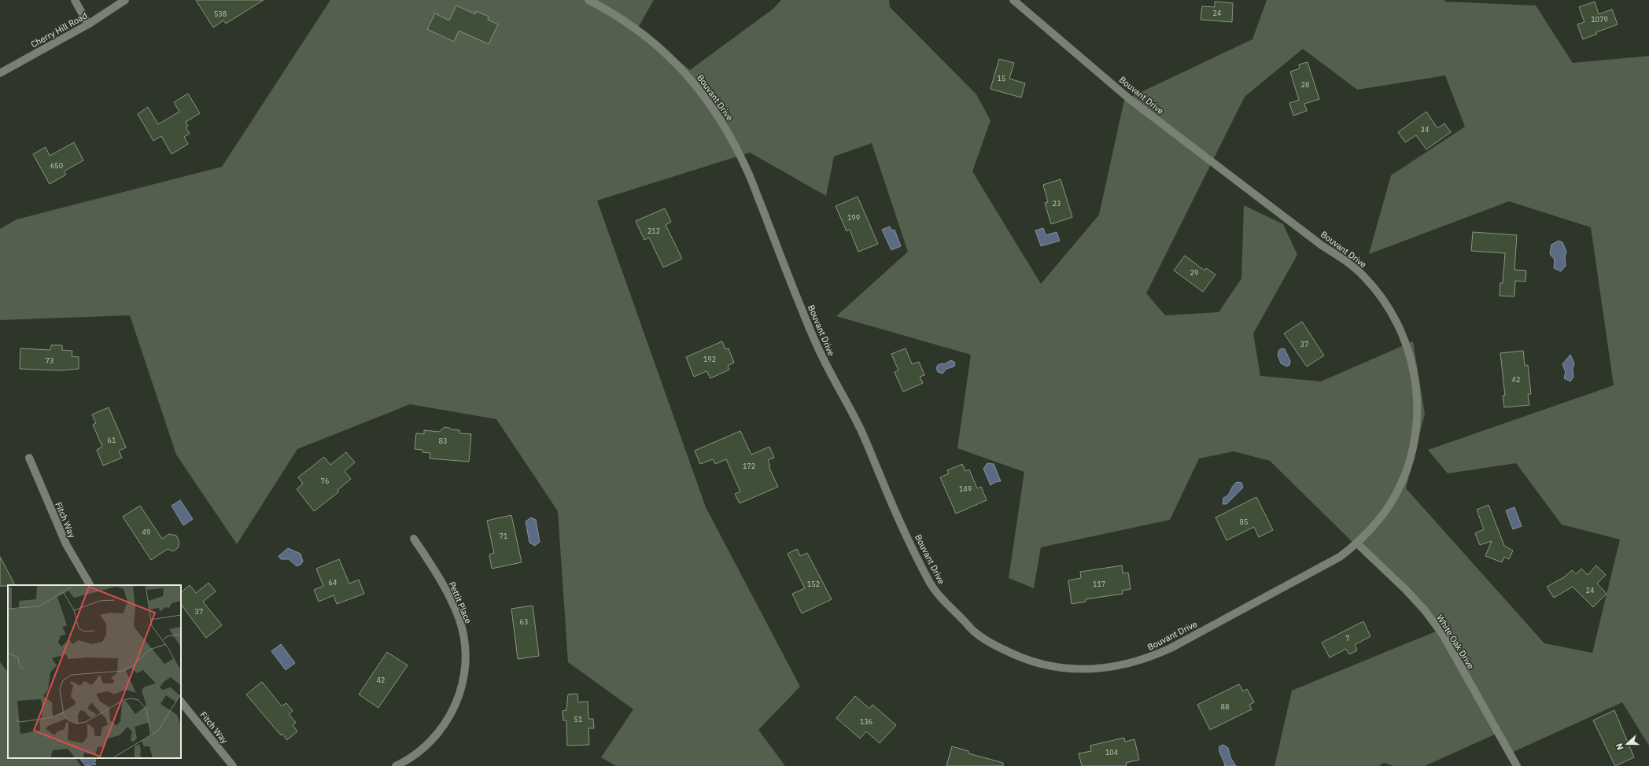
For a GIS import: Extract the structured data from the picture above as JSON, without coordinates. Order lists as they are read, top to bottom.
{
  "streets": {
    "street": [
      "Cherry Hill Road",
      "Bouvant Drive",
      "Fitch Way",
      "Pettit Place",
      "White Oak Drive"
    ]
  },
  "crossings": [
    ["Bouvant Drive", "White Oak Drive"]
  ],
  "house_numbers": [
    "24",
    "538",
    "1079",
    "15",
    "28",
    "34",
    "650",
    "23",
    "199",
    "212",
    "29",
    "37",
    "192",
    "73",
    "42",
    "61",
    "83",
    "172",
    "76",
    "149",
    "85",
    "49",
    "71",
    "64",
    "152",
    "117",
    "24",
    "37",
    "63",
    "7",
    "42",
    "88",
    "51",
    "136",
    "104"
  ],
  "north": "left"
}
